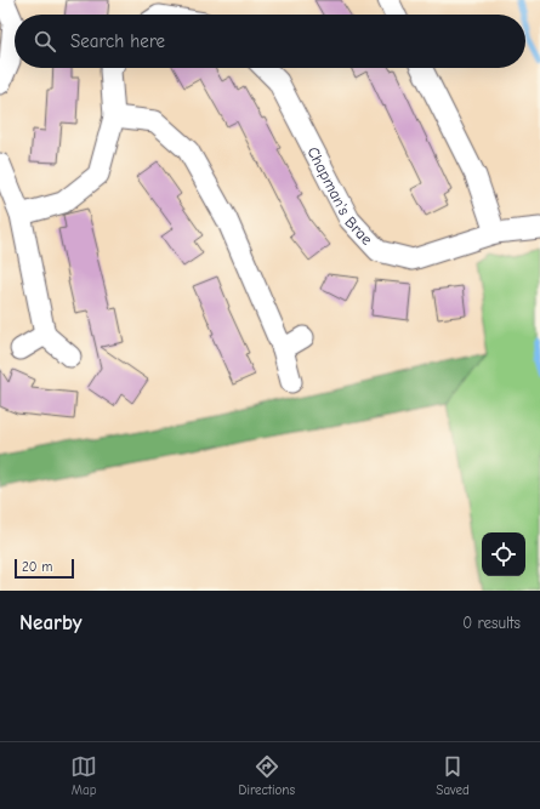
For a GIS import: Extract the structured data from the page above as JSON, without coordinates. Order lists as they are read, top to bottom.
{
  "streets": {
    "street": ["Chapman's Brae"]
  },
  "scale_bar": "20 m",
  "page": {
    "search": "Search here",
    "scale": "20 m",
    "heading": ["Nearby", "0 results"],
    "nav": ["Map", "Directions", "Saved"]
  }
}
